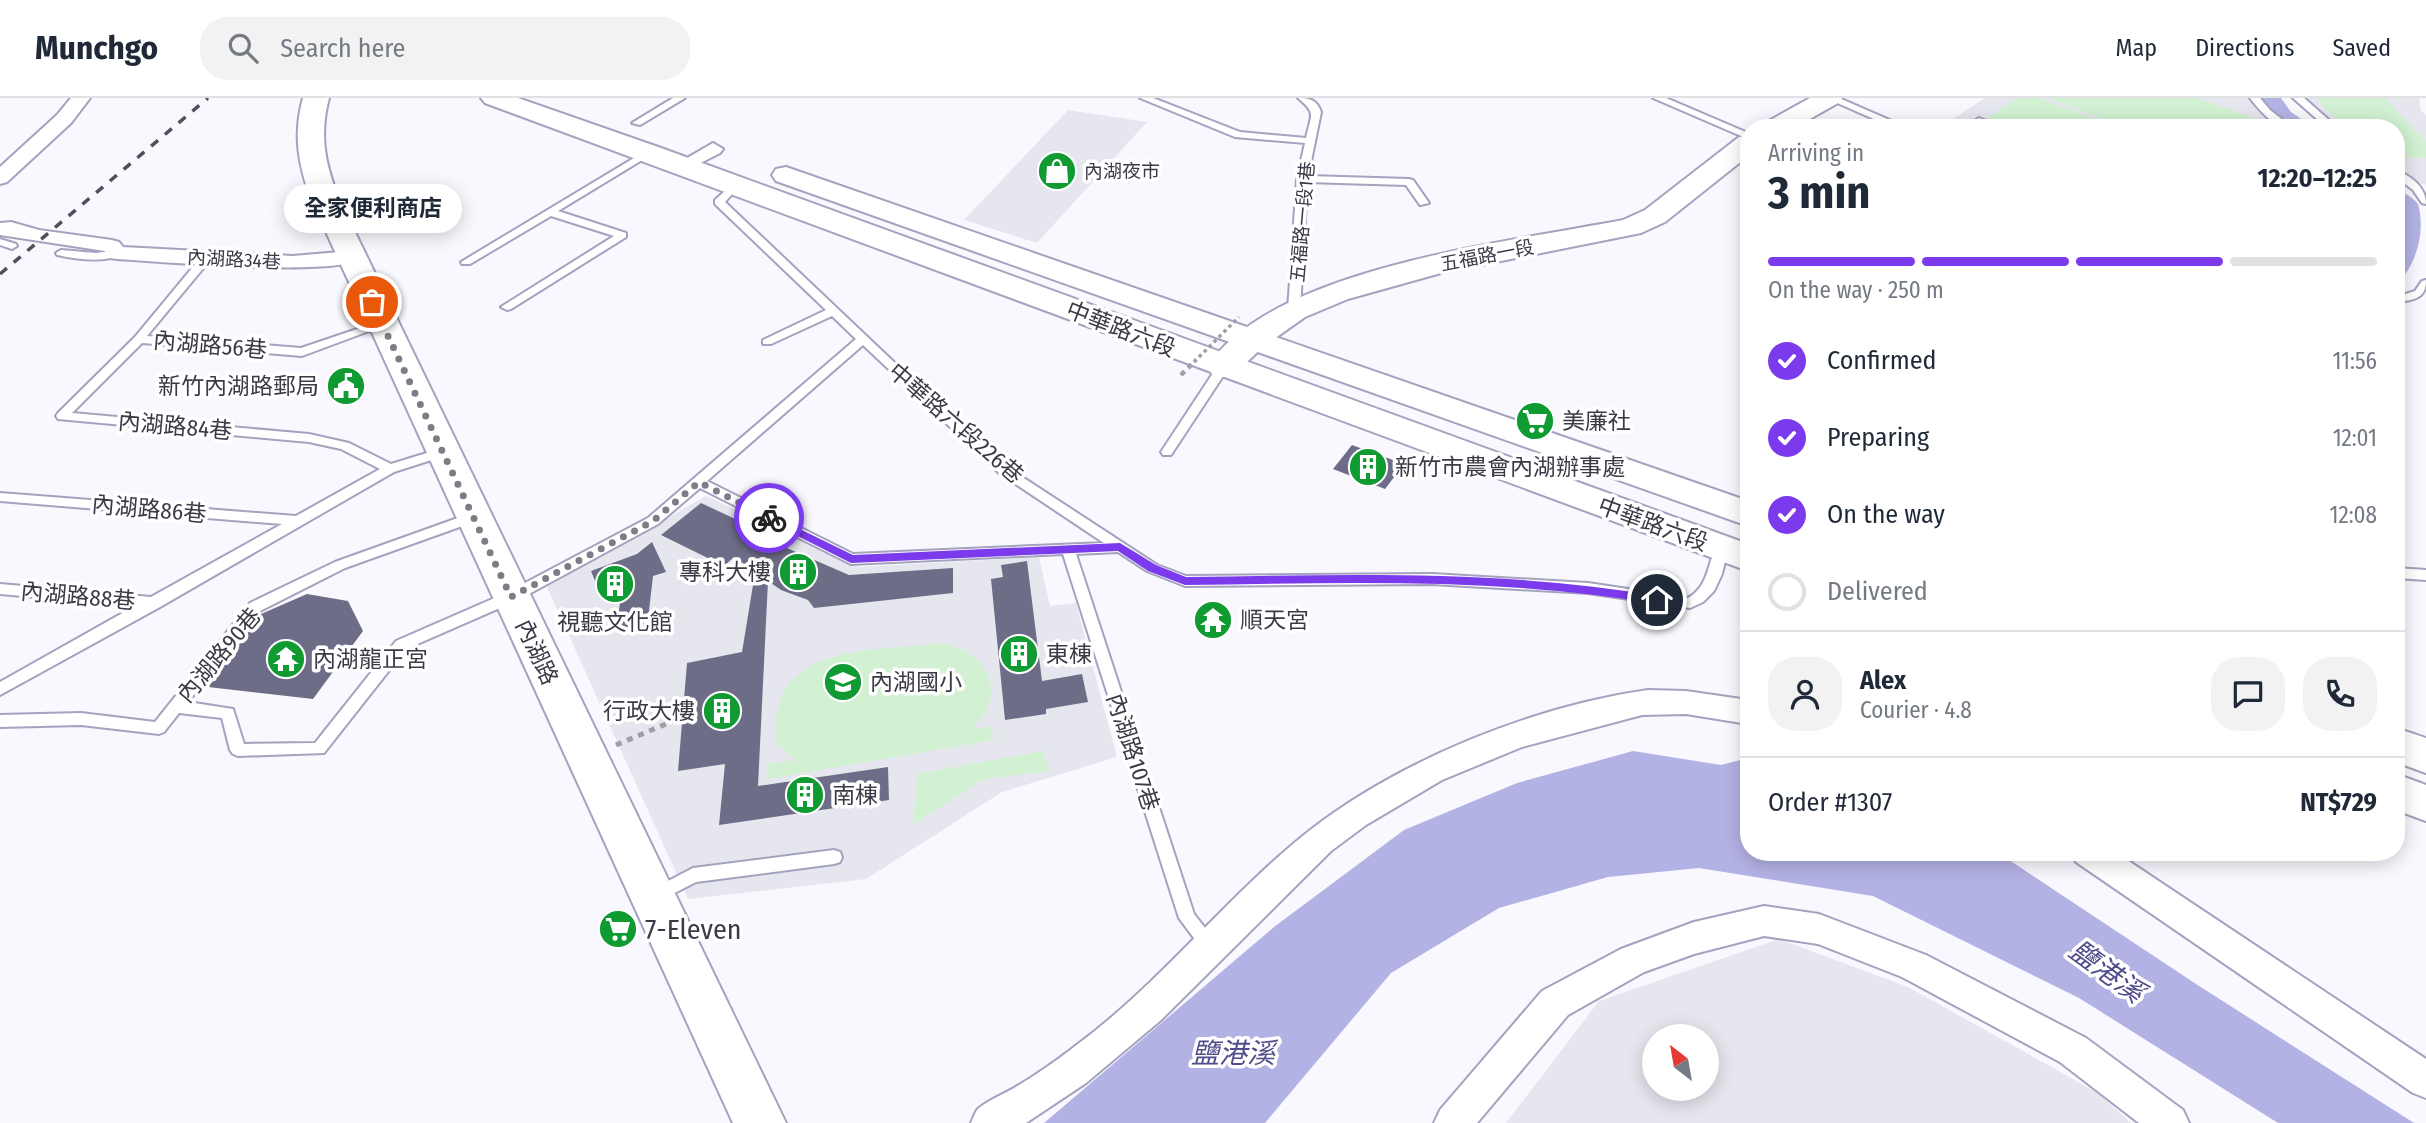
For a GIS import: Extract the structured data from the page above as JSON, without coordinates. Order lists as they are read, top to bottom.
{
  "streets": {
    "main road": ["五福路一段", "中華路六段", "內湖路"],
    "street": ["內湖路34巷"],
    "lane": [
      "五福路一段1巷",
      "內湖路56巷",
      "中華路六段226巷",
      "內湖路84巷",
      "內湖路86巷",
      "內湖路88巷",
      "內湖路90巷",
      "內湖路107巷"
    ]
  },
  "crossings": [
    ["五福路一段1巷", "五福路一段"],
    ["五福路一段", "中華路六段"],
    ["內湖路34巷", "內湖路56巷"],
    ["內湖路34巷", "內湖路"],
    ["中華路六段", "中華路六段226巷"],
    ["內湖路56巷", "內湖路84巷"],
    ["內湖路56巷", "內湖路"],
    ["內湖路", "內湖路90巷"]
  ],
  "water": ["鹽港溪"],
  "places": {
    "shop": ["內湖夜市"],
    "other": ["全家便利商店"],
    "public building": ["新竹內湖路郵局"],
    "supermarket": ["美廉社", "7-Eleven"],
    "building": [
      "新竹市農會內湖辦事處",
      "專科大樓",
      "視聽文化館",
      "東棟",
      "行政大樓",
      "南棟"
    ],
    "temple": ["順天宮", "內湖龍正宮"],
    "school or university": ["內湖國小"]
  },
  "north": "top left",
  "page": {
    "header": "Munchgo",
    "search": "Search here",
    "nav": ["Map", "Directions", "Saved"],
    "heading": ["3 min", "Arriving in", "12:20–12:25"],
    "panel": [
      "Alex",
      "Courier · 4.8",
      "Order #1307",
      "NT$729"
    ],
    "bubble": "全家便利商店",
    "bar": "On the way · 250 m",
    "list": [
      ["Confirmed", "11:56"],
      ["Preparing", "12:01"],
      ["On the way", "12:08"],
      "Delivered"
    ]
  }
}
